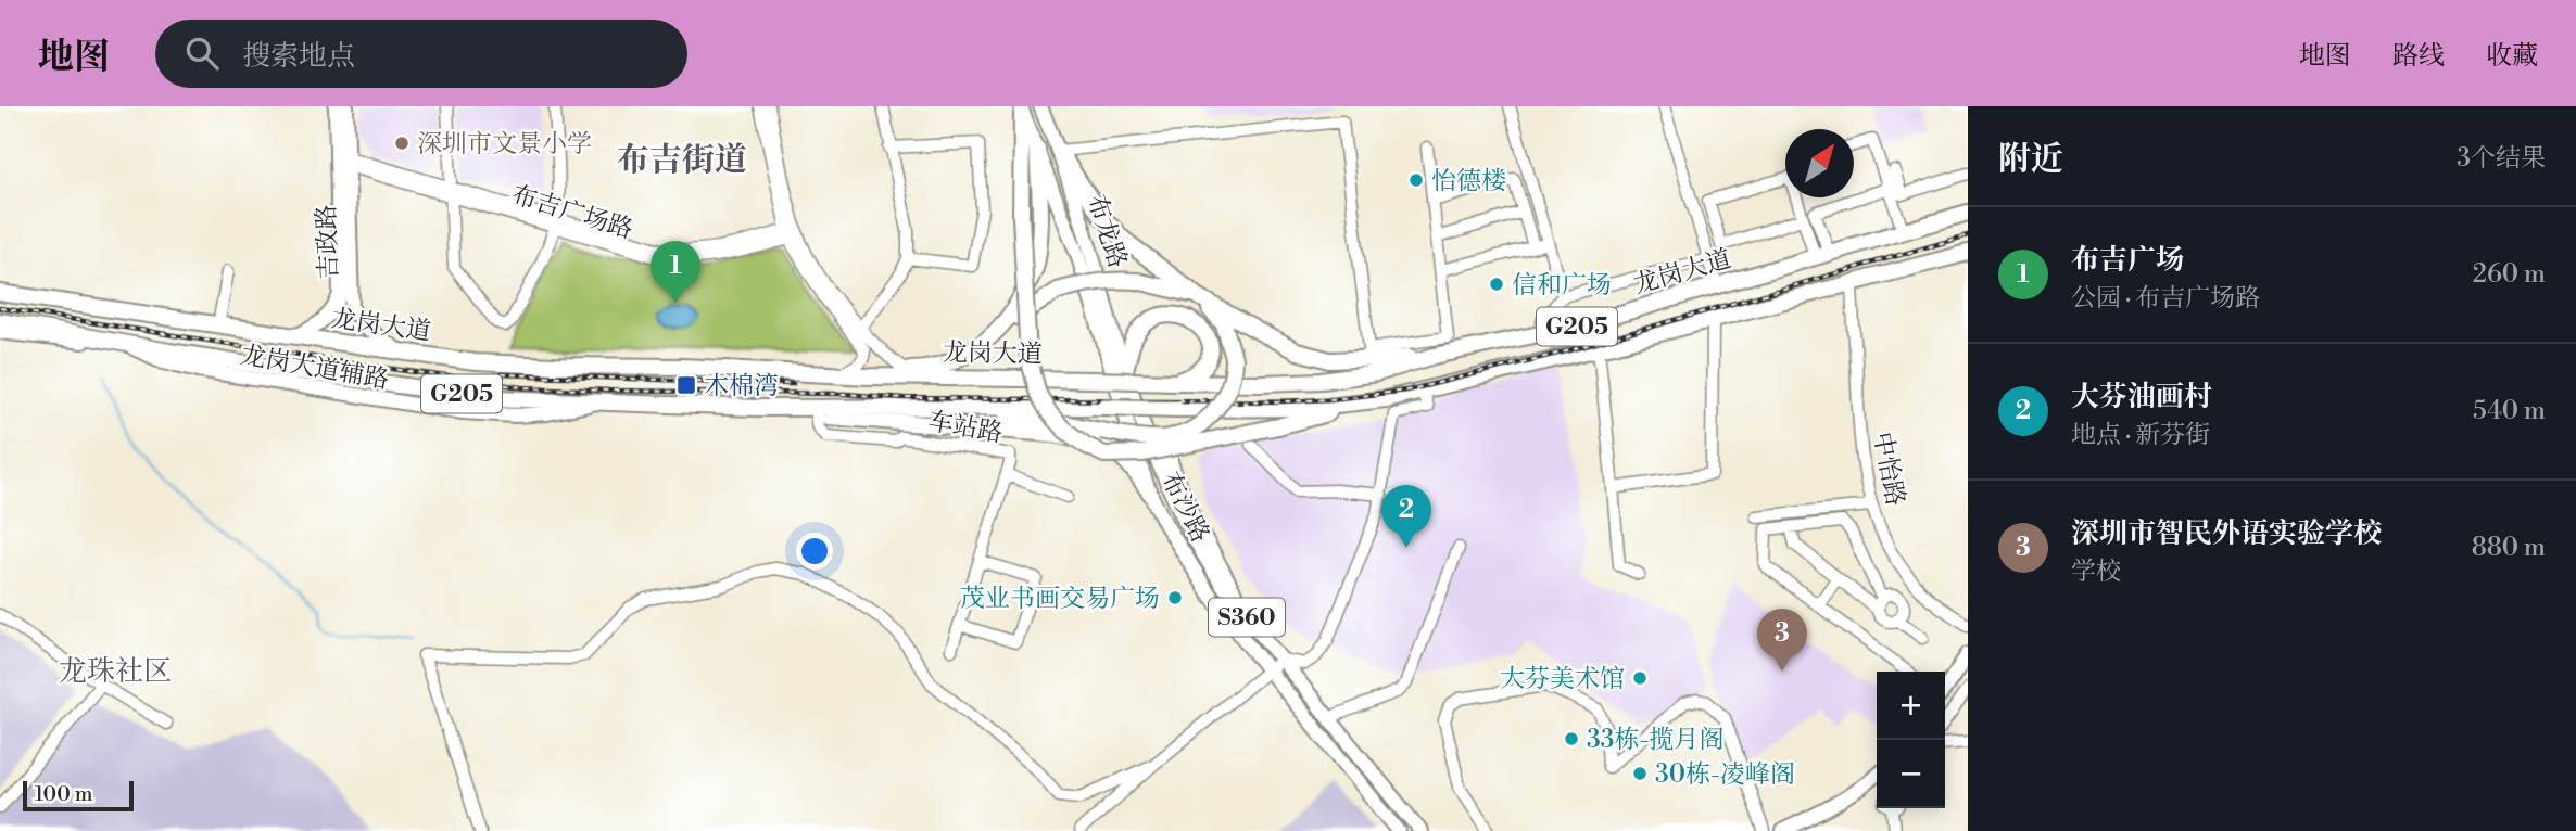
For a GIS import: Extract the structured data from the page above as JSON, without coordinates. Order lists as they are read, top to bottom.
{
  "streets": {
    "highway": ["龙岗大道", "G205"],
    "main road": [
      "布龙路",
      "吉政路",
      "布沙路",
      "S360"
    ],
    "street": ["布吉广场路", "车站路", "中怡路"]
  },
  "crossings": [
    ["布吉广场路", "吉政路"],
    ["布龙路", "布沙路"],
    ["吉政路", "龙岗大道"],
    ["G205", "中怡路"],
    ["布沙路", "S360"]
  ],
  "districts": ["布吉街道", "龙珠社区"],
  "places": {
    "other": [
      "深圳市文景小学",
      "怡德楼",
      "信和广场",
      "茂业书画交易广场",
      "大芬美术馆",
      "33栋-揽月阁",
      "30栋-凌峰阁"
    ],
    "transit": ["木棉湾"]
  },
  "scale_bar": "100 m",
  "north": "top right",
  "page": {
    "header": "地图",
    "search": "搜索地点",
    "nav": ["地图", "路线", "收藏"],
    "heading": ["附近", "3个结果"],
    "list": [
      {
        "mark": "1",
        "name": "布吉广场",
        "note": "公园 · 布吉广场路",
        "value": "260 m"
      },
      {
        "mark": "2",
        "name": "大芬油画村",
        "note": "地点 · 新芬街",
        "value": "540 m"
      },
      {
        "mark": "3",
        "name": "深圳市智民外语实验学校",
        "note": "学校",
        "value": "880 m"
      }
    ],
    "pins": ["1", "2", "3"],
    "map_buttons": ["+", "−"],
    "scale": "100 m"
  }
}
